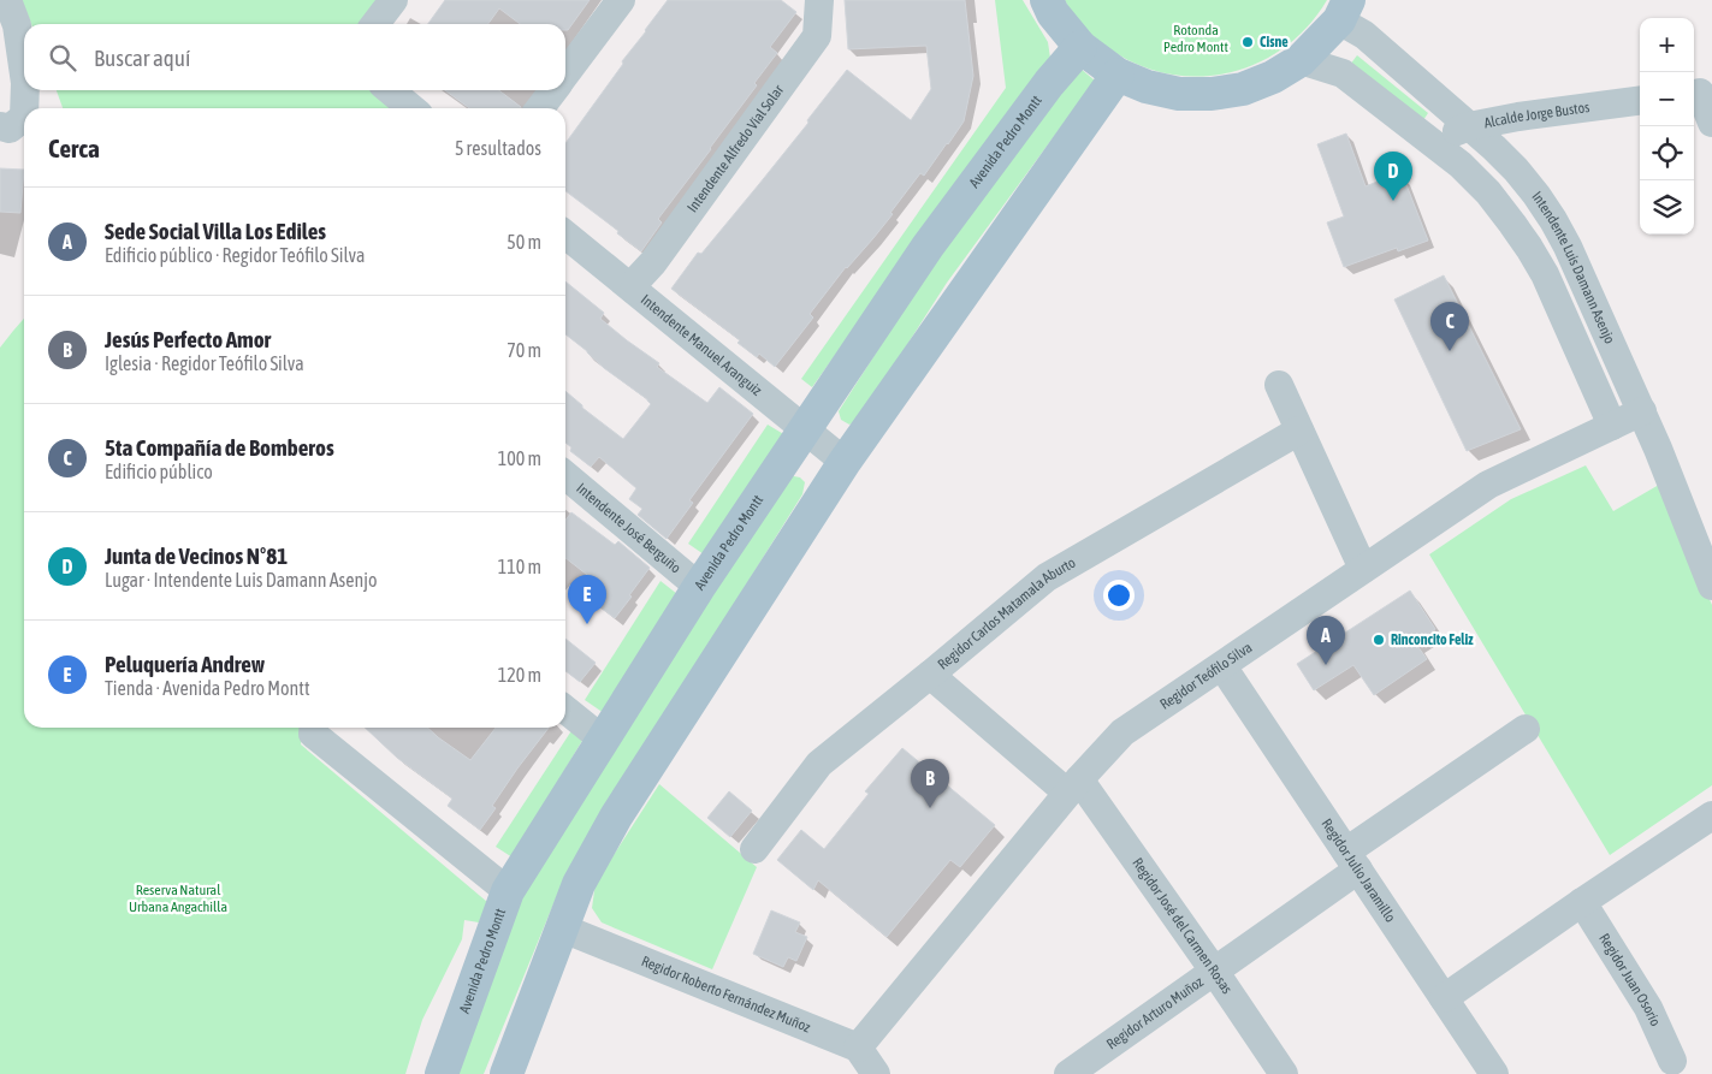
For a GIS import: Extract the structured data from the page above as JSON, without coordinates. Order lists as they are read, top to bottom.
{
  "streets": {
    "main road": ["Avenida Pedro Montt"],
    "street": [
      "Alcalde Jorge Bustos",
      "Intendente Alfredo Vial Solar",
      "Intendente Luis Damann Asenjo",
      "Intendente Manuel Aranguiz",
      "Intendente José Berguño",
      "Regidor Carlos Matamala Aburto",
      "Regidor Teófilo Silva",
      "Regidor Julio Jaramillo",
      "Regidor José del Carmen Rosas",
      "Regidor Juan Osorio",
      "Regidor Roberto Fernández Muñoz",
      "Regidor Arturo Muñoz"
    ]
  },
  "crossings": [
    ["Alcalde Jorge Bustos", "Intendente Luis Damann Asenjo"],
    ["Avenida Pedro Montt", "Intendente Manuel Aranguiz"],
    ["Avenida Pedro Montt", "Intendente José Berguño"],
    ["Intendente Alfredo Vial Solar", "Intendente Manuel Aranguiz"],
    ["Intendente Luis Damann Asenjo", "Regidor Teófilo Silva"],
    ["Regidor Carlos Matamala Aburto", "Regidor José del Carmen Rosas"],
    ["Regidor Teófilo Silva", "Regidor Julio Jaramillo"],
    ["Regidor Teófilo Silva", "Regidor José del Carmen Rosas"],
    ["Regidor Teófilo Silva", "Regidor Roberto Fernández Muñoz"],
    ["Regidor Julio Jaramillo", "Regidor Arturo Muñoz"],
    ["Regidor José del Carmen Rosas", "Regidor Arturo Muñoz"]
  ],
  "parks": ["Rotonda Pedro Montt", "Reserva Natural Urbana Angachilla"],
  "places": ["Cisne", "Rinconcito Feliz"],
  "page": {
    "map_buttons": ["+", "−"],
    "search": "Buscar aquí",
    "heading": ["Cerca", "5 resultados"],
    "pins": [
      "D",
      "C",
      "E",
      "A",
      "B"
    ],
    "list": [
      {
        "mark": "A",
        "name": "Sede Social Villa Los Ediles",
        "note": "Edificio público · Regidor Teófilo Silva",
        "value": "50 m"
      },
      {
        "mark": "B",
        "name": "Jesús Perfecto Amor",
        "note": "Iglesia · Regidor Teófilo Silva",
        "value": "70 m"
      },
      {
        "mark": "C",
        "name": "5ta Compañía de Bomberos",
        "note": "Edificio público",
        "value": "100 m"
      },
      {
        "mark": "D",
        "name": "Junta de Vecinos N°81",
        "note": "Lugar · Intendente Luis Damann Asenjo",
        "value": "110 m"
      },
      {
        "mark": "E",
        "name": "Peluquería Andrew",
        "note": "Tienda · Avenida Pedro Montt",
        "value": "120 m"
      }
    ]
  }
}
